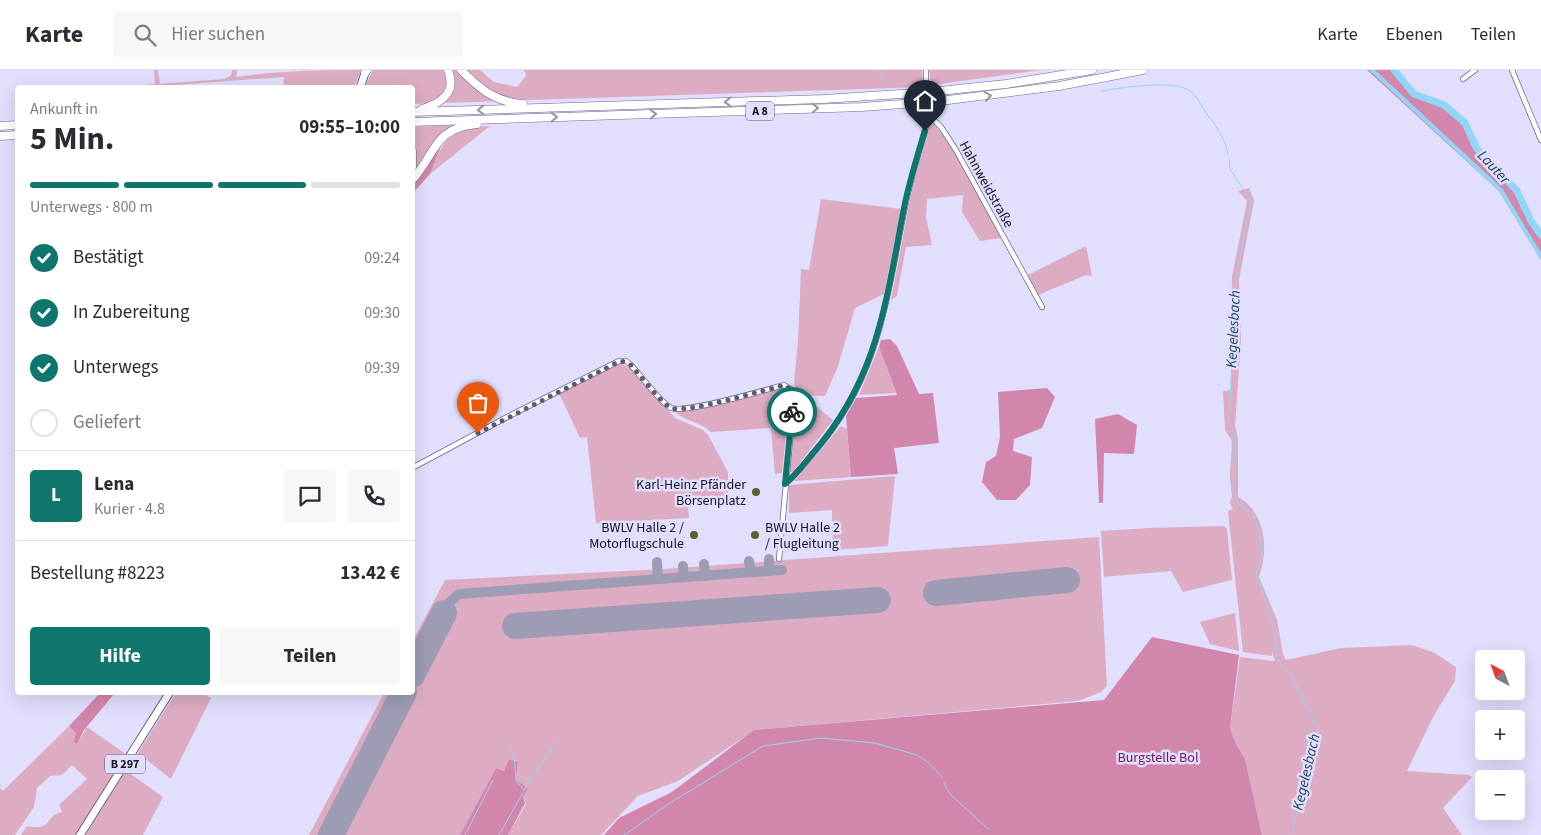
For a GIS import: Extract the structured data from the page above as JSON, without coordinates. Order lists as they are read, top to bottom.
{
  "streets": {
    "highway": ["A 8"],
    "main road": ["B 297"],
    "street": ["Hahnweidstraße"]
  },
  "water": ["Lauter", "Kegelesbach"],
  "parks": ["Burgstelle Bol"],
  "places": ["Karl-Heinz Pfänder Börsenplatz", "BWLV Halle 2 / Motorflugschule", "BWLV Halle 2 / Flugleitung"],
  "north": "top left",
  "page": {
    "header": "Karte",
    "search": "Hier suchen",
    "nav": ["Karte", "Ebenen", "Teilen"],
    "heading": ["5 Min.", "Ankunft in", "09:55–10:00"],
    "panel": [
      "Lena",
      "Kurier · 4.8",
      "Bestellung #8223",
      "13.42 €"
    ],
    "bar": "Unterwegs · 800 m",
    "list": [
      ["Bestätigt", "09:24"],
      ["In Zubereitung", "09:30"],
      ["Unterwegs", "09:39"],
      "Geliefert"
    ],
    "round": "L",
    "buttons": ["Hilfe", "Teilen"],
    "map_buttons": ["+", "−"]
  }
}
